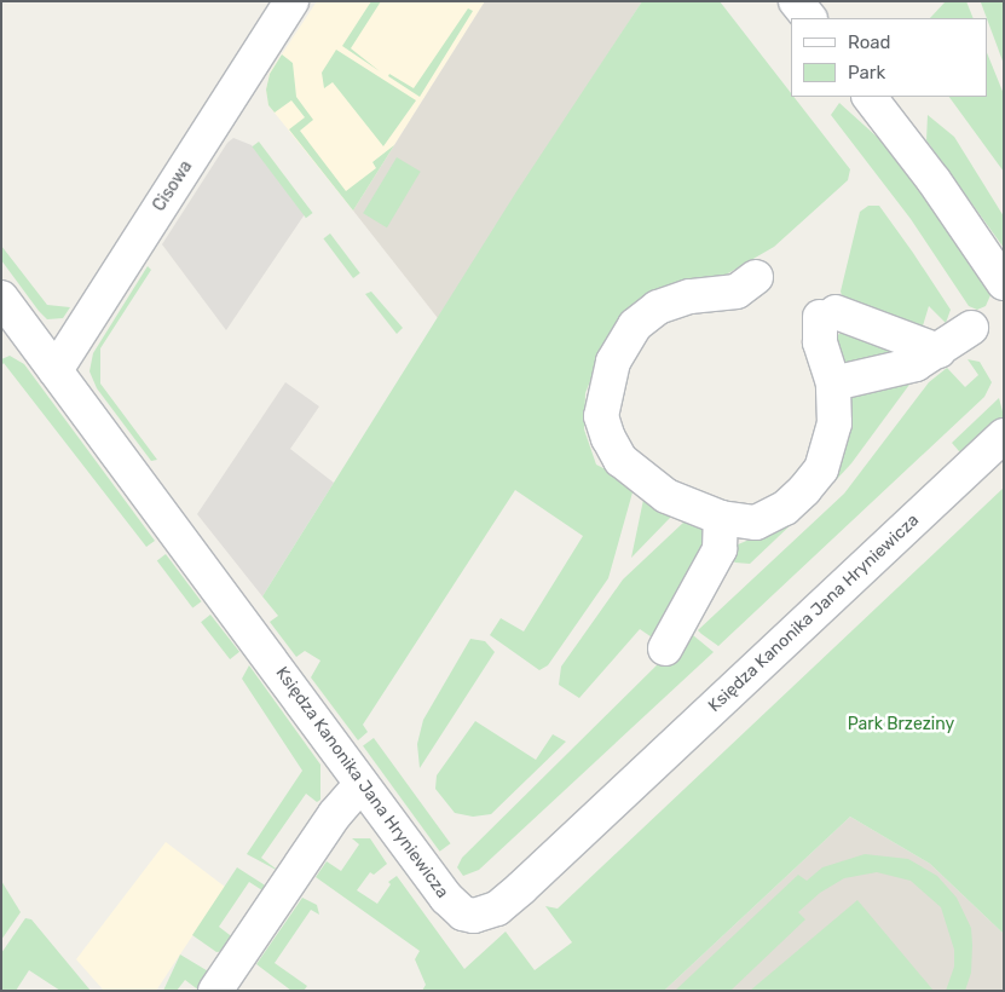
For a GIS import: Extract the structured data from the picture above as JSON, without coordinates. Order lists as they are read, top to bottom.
{
  "streets": {
    "street": ["Cisowa", "Księdza Kanonika Jana Hryniewicza"]
  },
  "crossings": [
    ["Cisowa", "Księdza Kanonika Jana Hryniewicza"]
  ],
  "parks": ["Park Brzeziny"],
  "legend": ["Road", "Park"]
}
